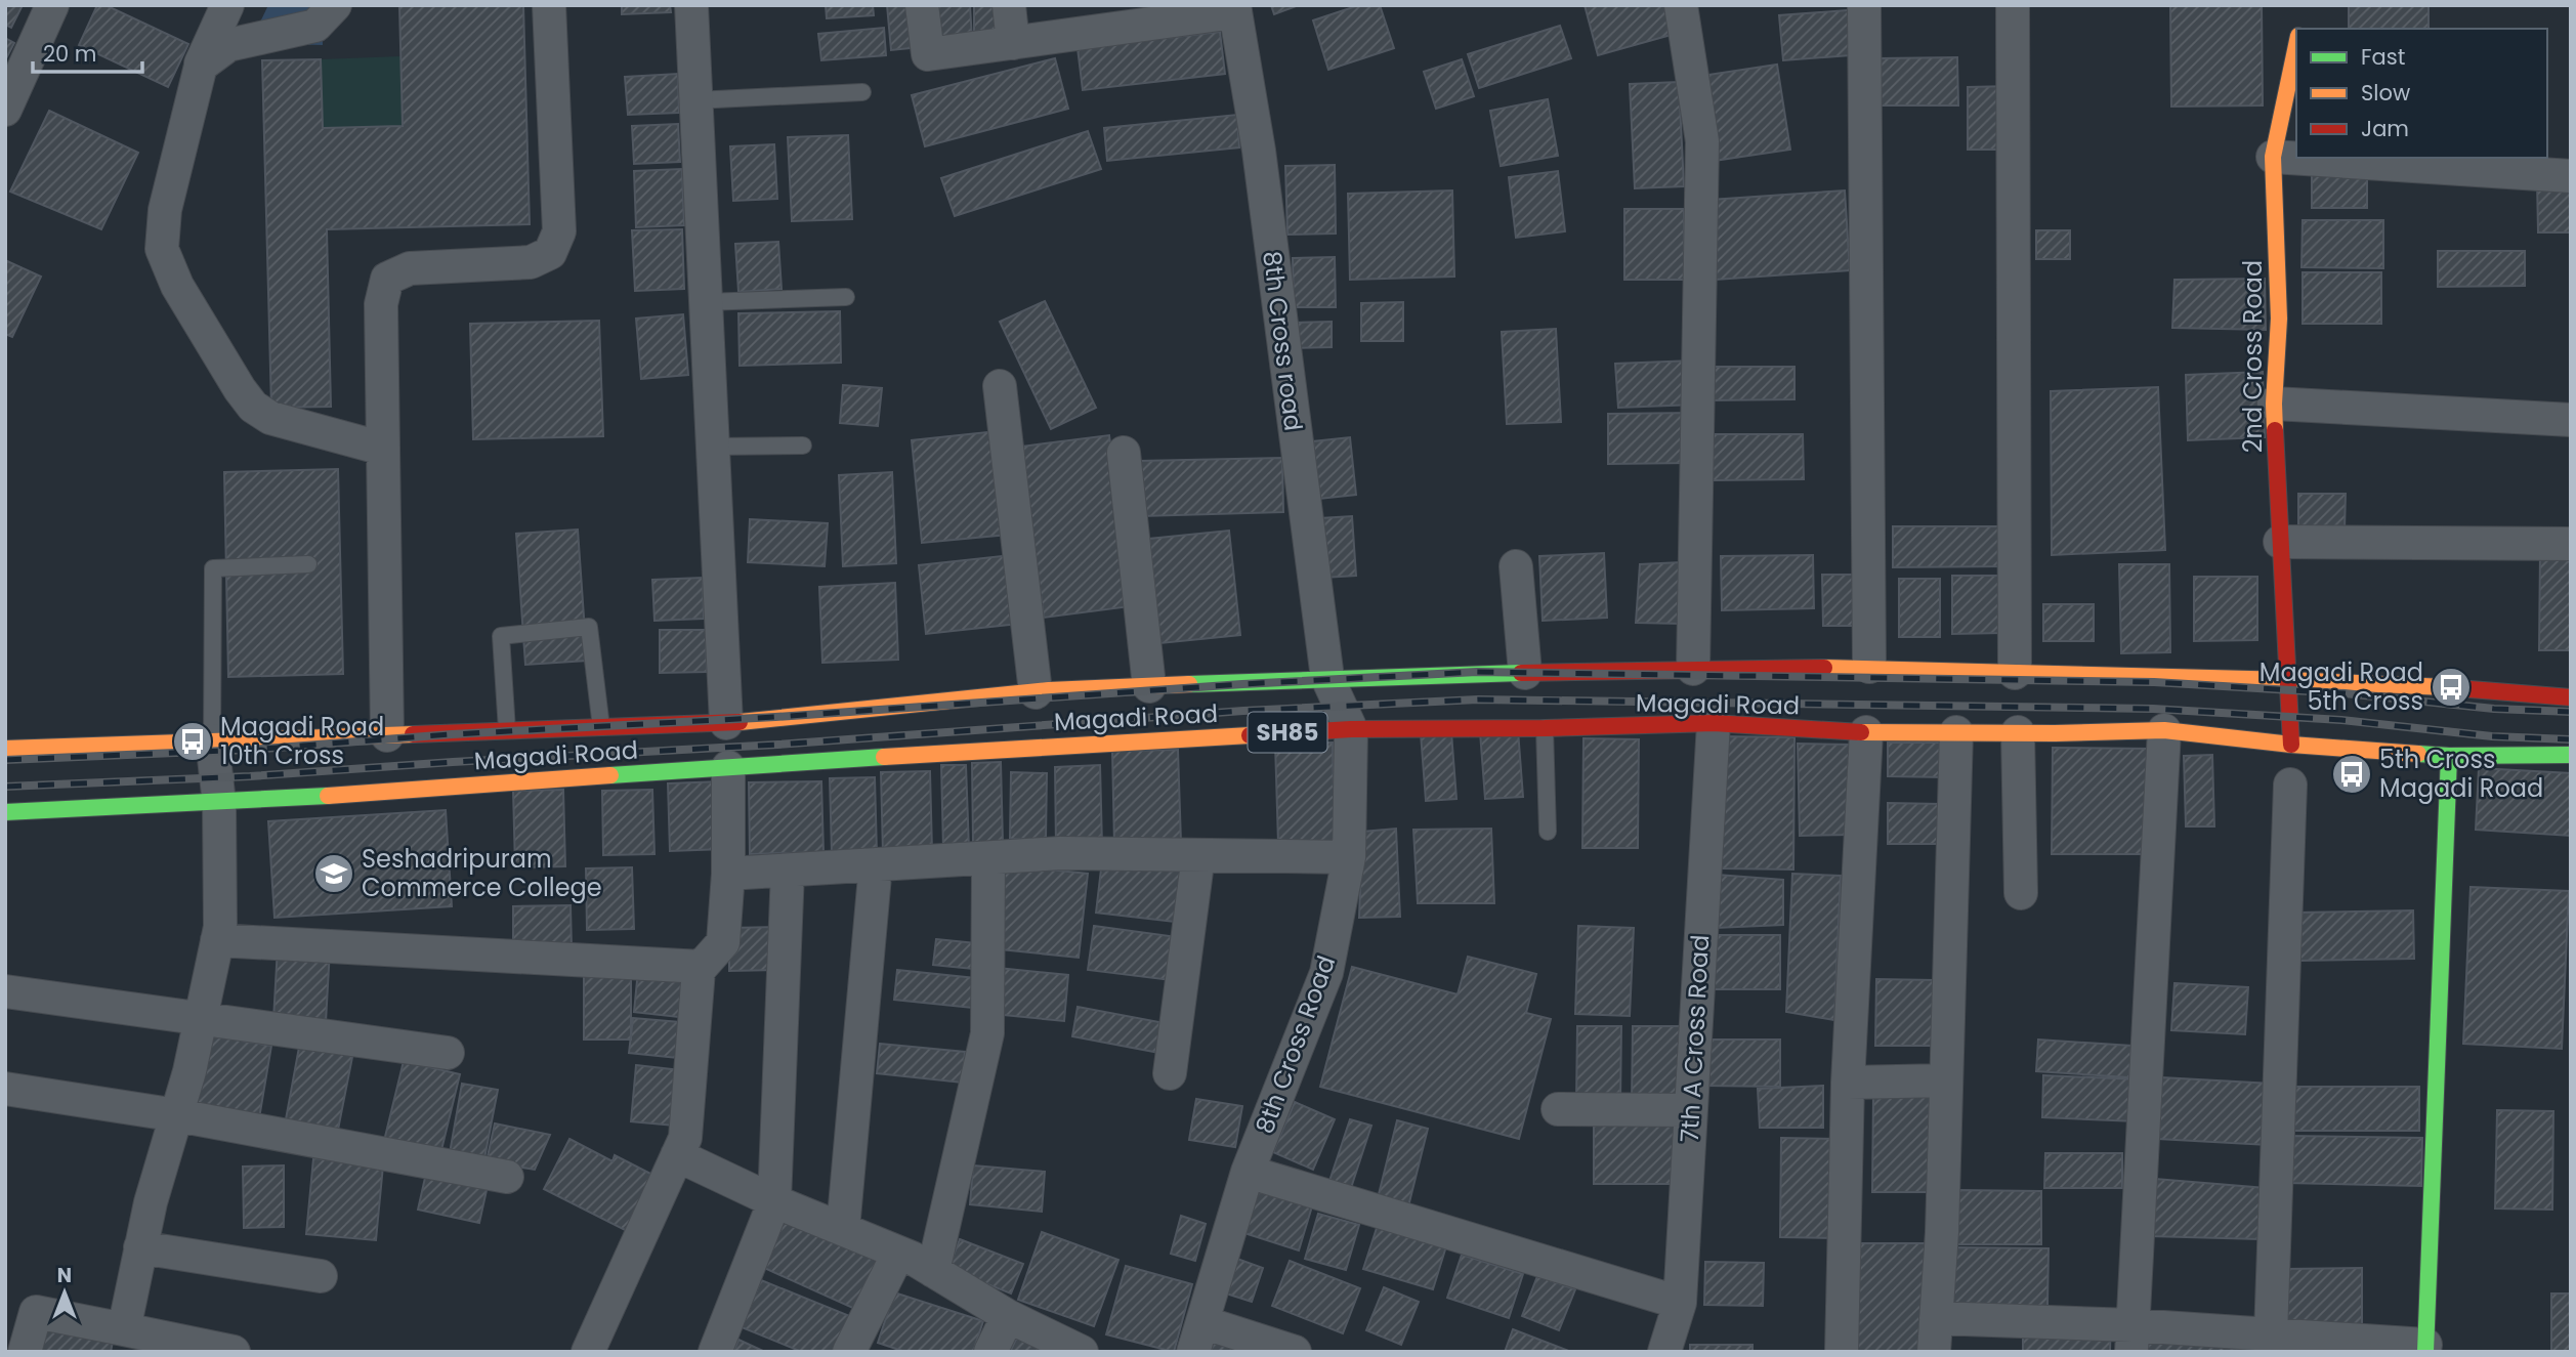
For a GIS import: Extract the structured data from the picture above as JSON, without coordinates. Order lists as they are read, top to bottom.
{
  "streets": {
    "main road": ["2nd Cross Road", "Magadi Road", "SH85"],
    "street": ["8th Cross road", "7th A Cross Road", "8th Cross Road"]
  },
  "crossings": [
    ["8th Cross road", "Magadi Road"],
    ["8th Cross road", "8th Cross Road"],
    ["2nd Cross Road", "Magadi Road"],
    ["Magadi Road", "7th A Cross Road"],
    ["Magadi Road", "8th Cross Road"]
  ],
  "places": {
    "bus stop": ["Magadi Road 5th Cross", "Magadi Road 10th Cross", "5th Cross Magadi Road"],
    "school or university": ["Seshadripuram Commerce College"]
  },
  "legend": ["Fast", "Slow", "Jam"],
  "scale_bar": "20 m",
  "north": "top"
}
